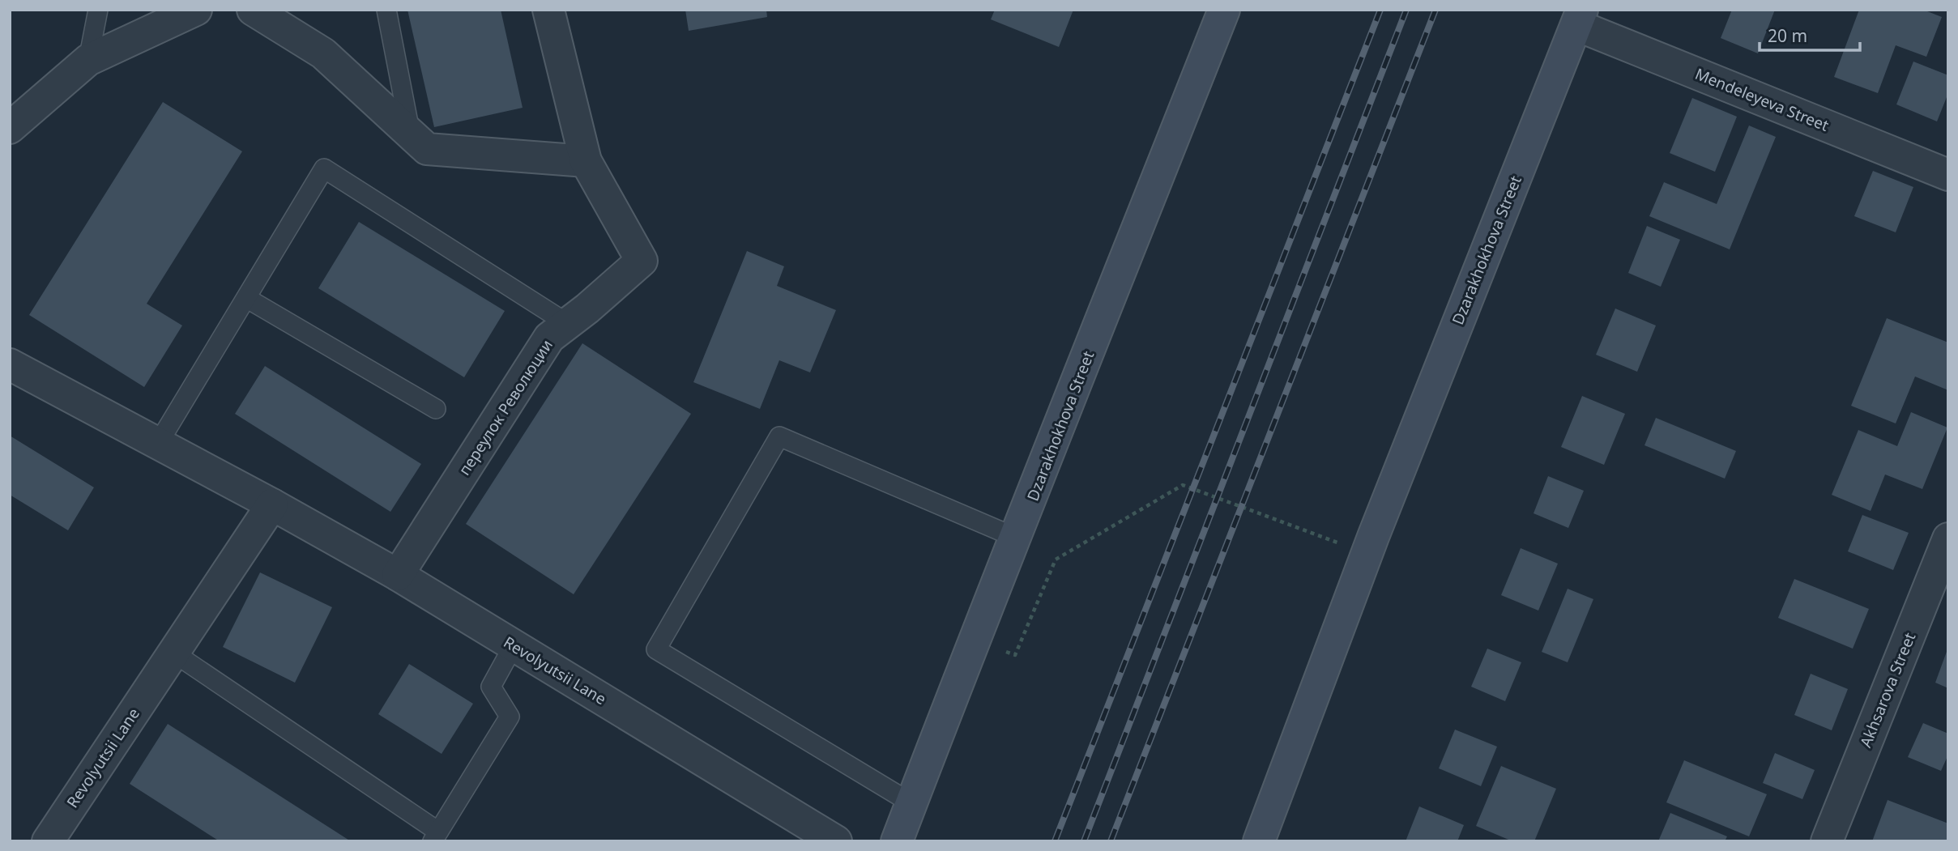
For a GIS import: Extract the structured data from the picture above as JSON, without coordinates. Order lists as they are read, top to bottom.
{
  "streets": {
    "street": [
      "Mendeleyeva Street",
      "Dzarakhokhova Street",
      "переулок Революции",
      "Revolyutsii Lane",
      "Akhsarova Street"
    ]
  },
  "crossings": [
    ["Mendeleyeva Street", "Dzarakhokhova Street"],
    ["переулок Революции", "Revolyutsii Lane"]
  ],
  "scale_bar": "20 m"
}
